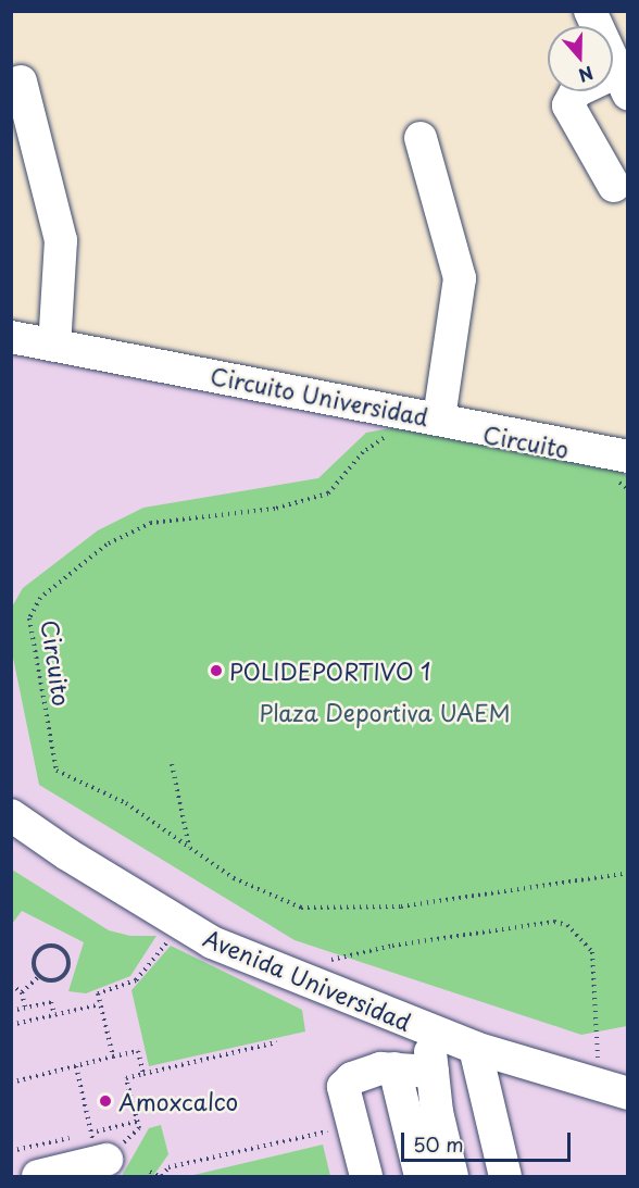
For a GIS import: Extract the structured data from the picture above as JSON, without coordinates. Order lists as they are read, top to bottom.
{
  "streets": {
    "street": ["Circuito Universidad", "Avenida Universidad"],
    "path": ["Circuito"]
  },
  "parks": ["Plaza Deportiva UAEM"],
  "places": ["POLIDEPORTIVO 1", "Amoxcalco"],
  "scale_bar": "50 m",
  "north": "bottom"
}
